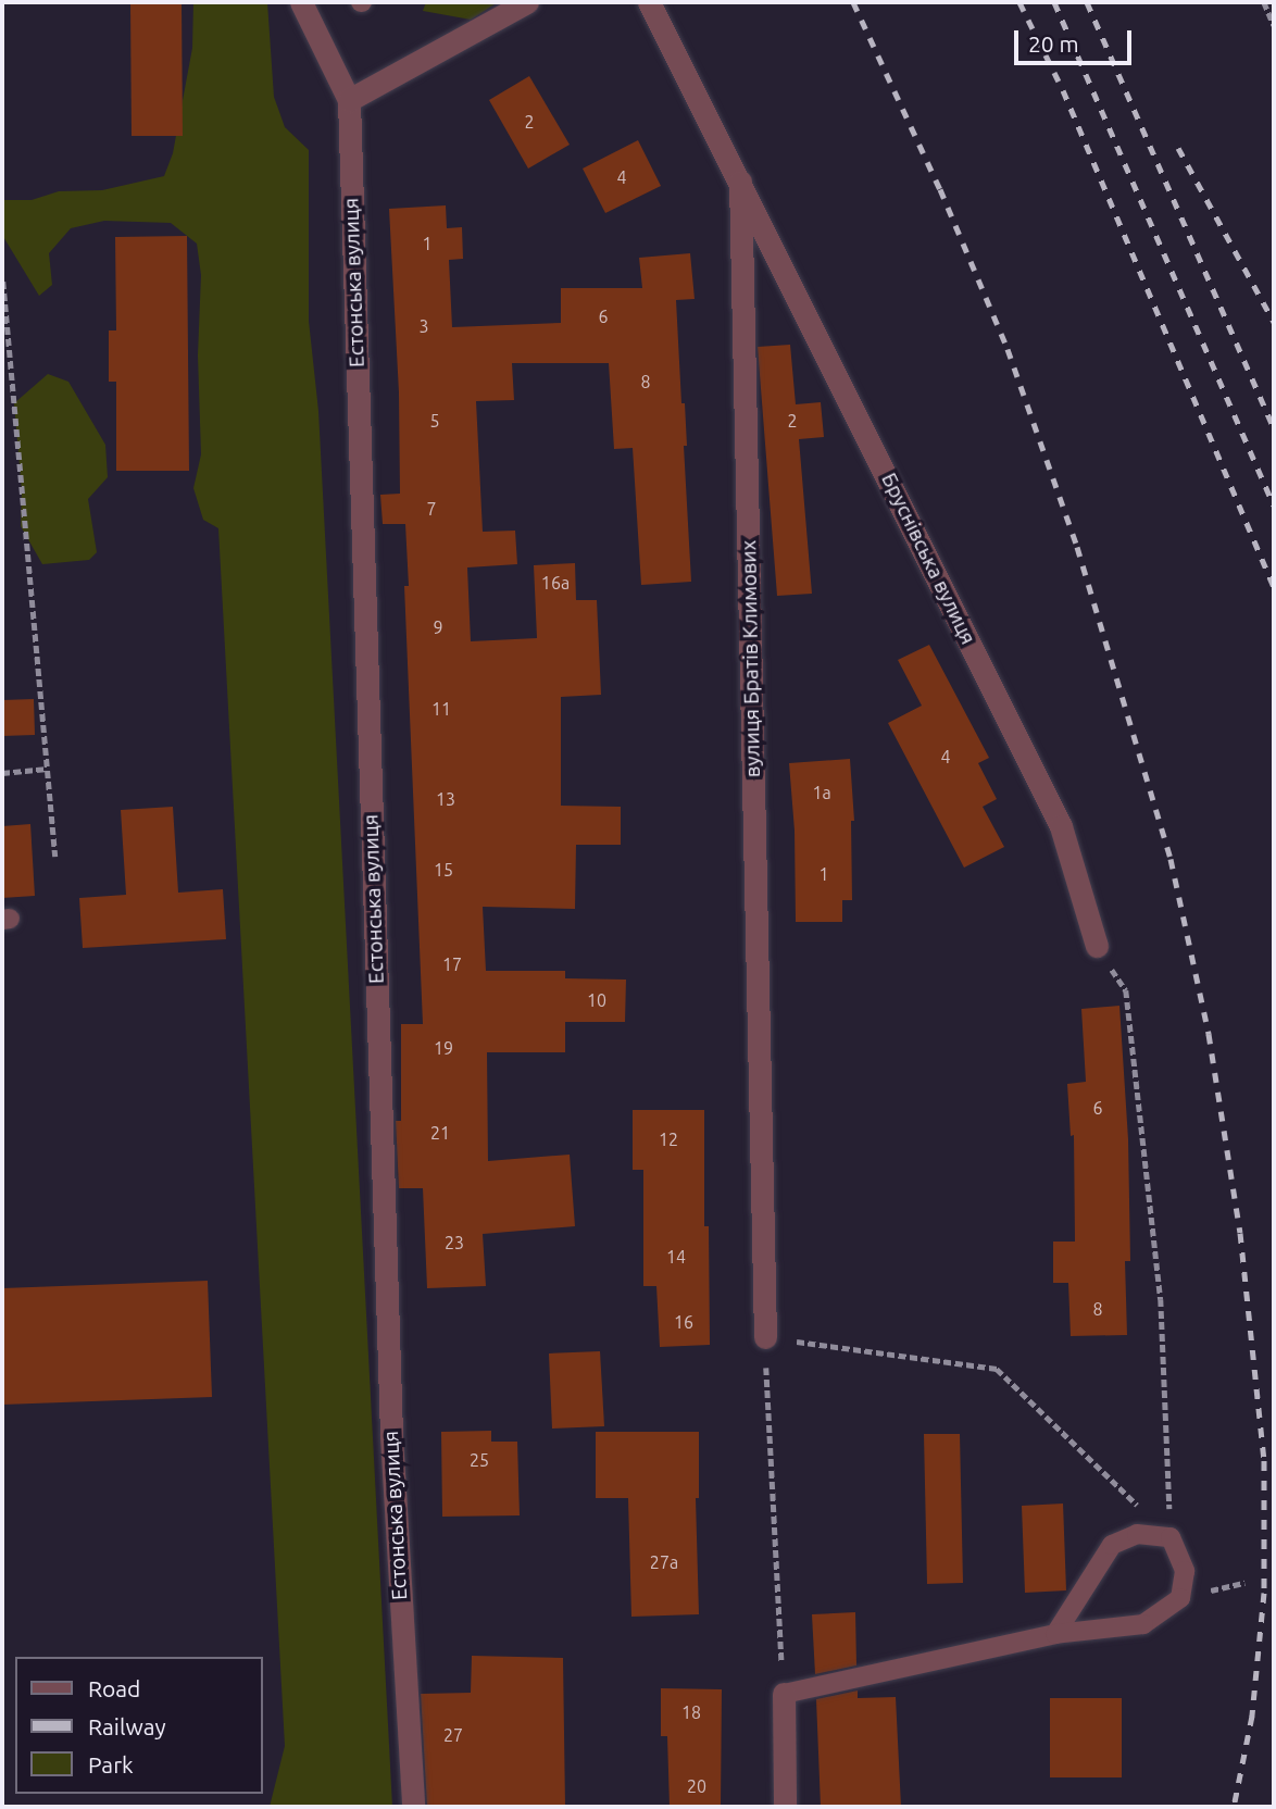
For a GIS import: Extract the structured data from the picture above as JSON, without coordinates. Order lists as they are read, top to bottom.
{
  "streets": {
    "street": ["Естонська вулиця", "Бруснівська вулиця", "вулиця Братів Климових"]
  },
  "crossings": [
    ["Бруснівська вулиця", "вулиця Братів Климових"]
  ],
  "house_numbers": [
    "2",
    "4",
    "1",
    "6",
    "3",
    "8",
    "5",
    "2",
    "7",
    "16а",
    "9",
    "11",
    "4",
    "1а",
    "13",
    "15",
    "1",
    "17",
    "10",
    "19",
    "6",
    "21",
    "12",
    "23",
    "14",
    "8",
    "16",
    "25",
    "27а",
    "18",
    "27",
    "20"
  ],
  "legend": ["Road", "Railway", "Park"],
  "scale_bar": "20 m"
}
